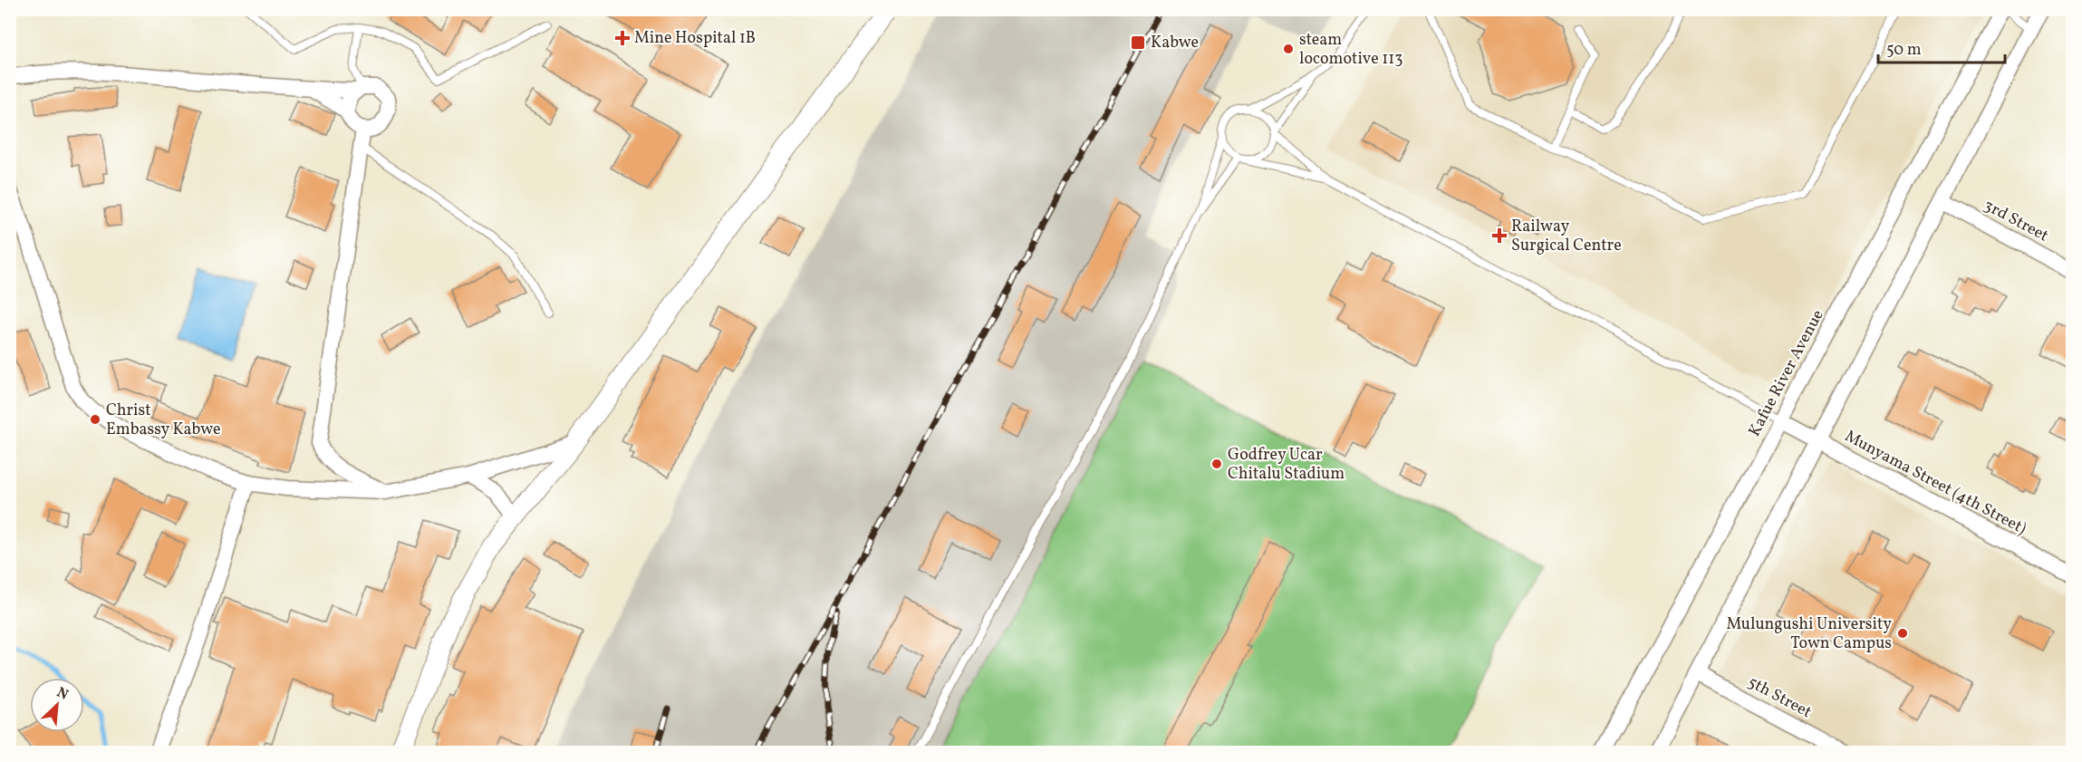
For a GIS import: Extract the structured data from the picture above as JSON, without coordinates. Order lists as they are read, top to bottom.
{
  "streets": {
    "street": [
      "3rd Street",
      "Kafue River Avenue",
      "Munyama Street (4th Street)",
      "5th Street"
    ]
  },
  "crossings": [
    ["Kafue River Avenue", "Munyama Street (4th Street)"]
  ],
  "places": {
    "health": ["Mine Hospital 1B", "Railway Surgical Centre"],
    "transit": ["Kabwe"],
    "other": [
      "steam locomotive 113",
      "Christ Embassy Kabwe",
      "Godfrey Ucar Chitalu Stadium",
      "Mulungushi University Town Campus"
    ]
  },
  "scale_bar": "50 m",
  "north": "top right"
}
